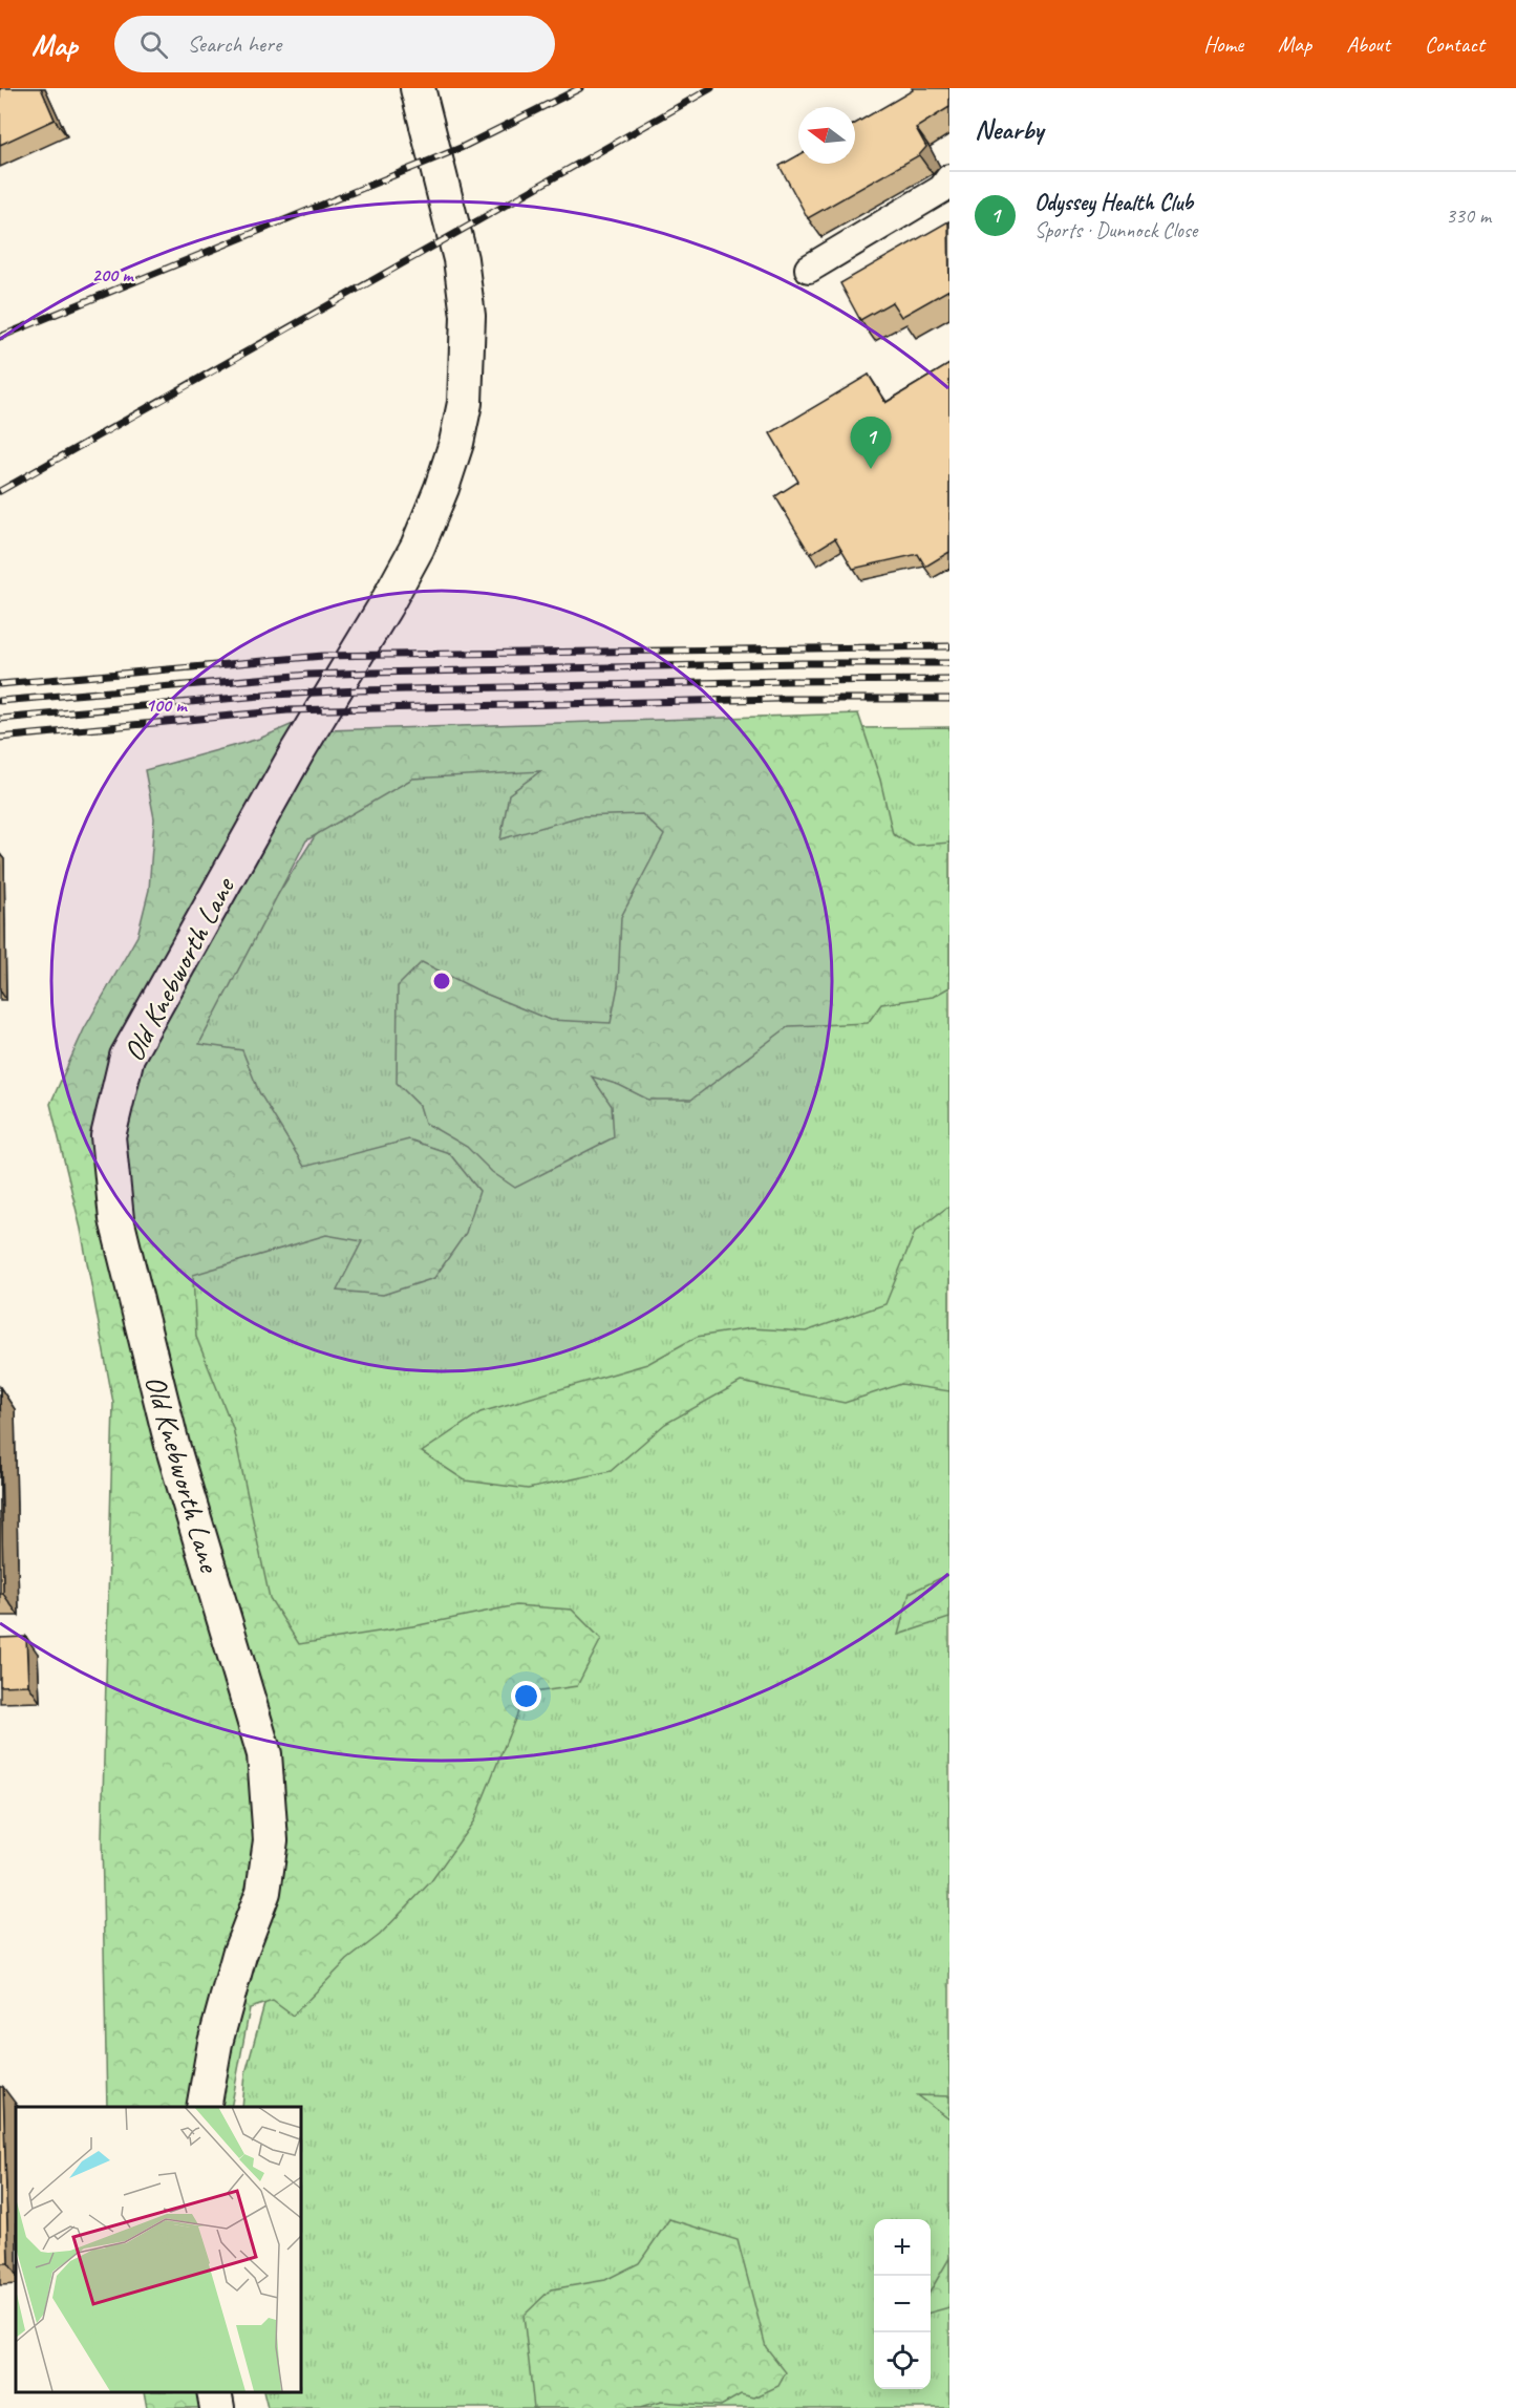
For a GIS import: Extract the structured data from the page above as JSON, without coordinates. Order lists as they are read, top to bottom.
{
  "streets": {
    "street": ["Old Knebworth Lane"]
  },
  "north": "left",
  "page": {
    "header": "Map",
    "search": "Search here",
    "nav": [
      "Home",
      "Map",
      "About",
      "Contact"
    ],
    "heading": "Nearby",
    "list": [
      {
        "mark": "1",
        "name": "Odyssey Health Club",
        "note": "Sports · Dunnock Close",
        "value": "330 m"
      }
    ],
    "pins": "1",
    "map_buttons": ["+", "−"]
  },
  "rings": ["200 m", "100 m"]
}
